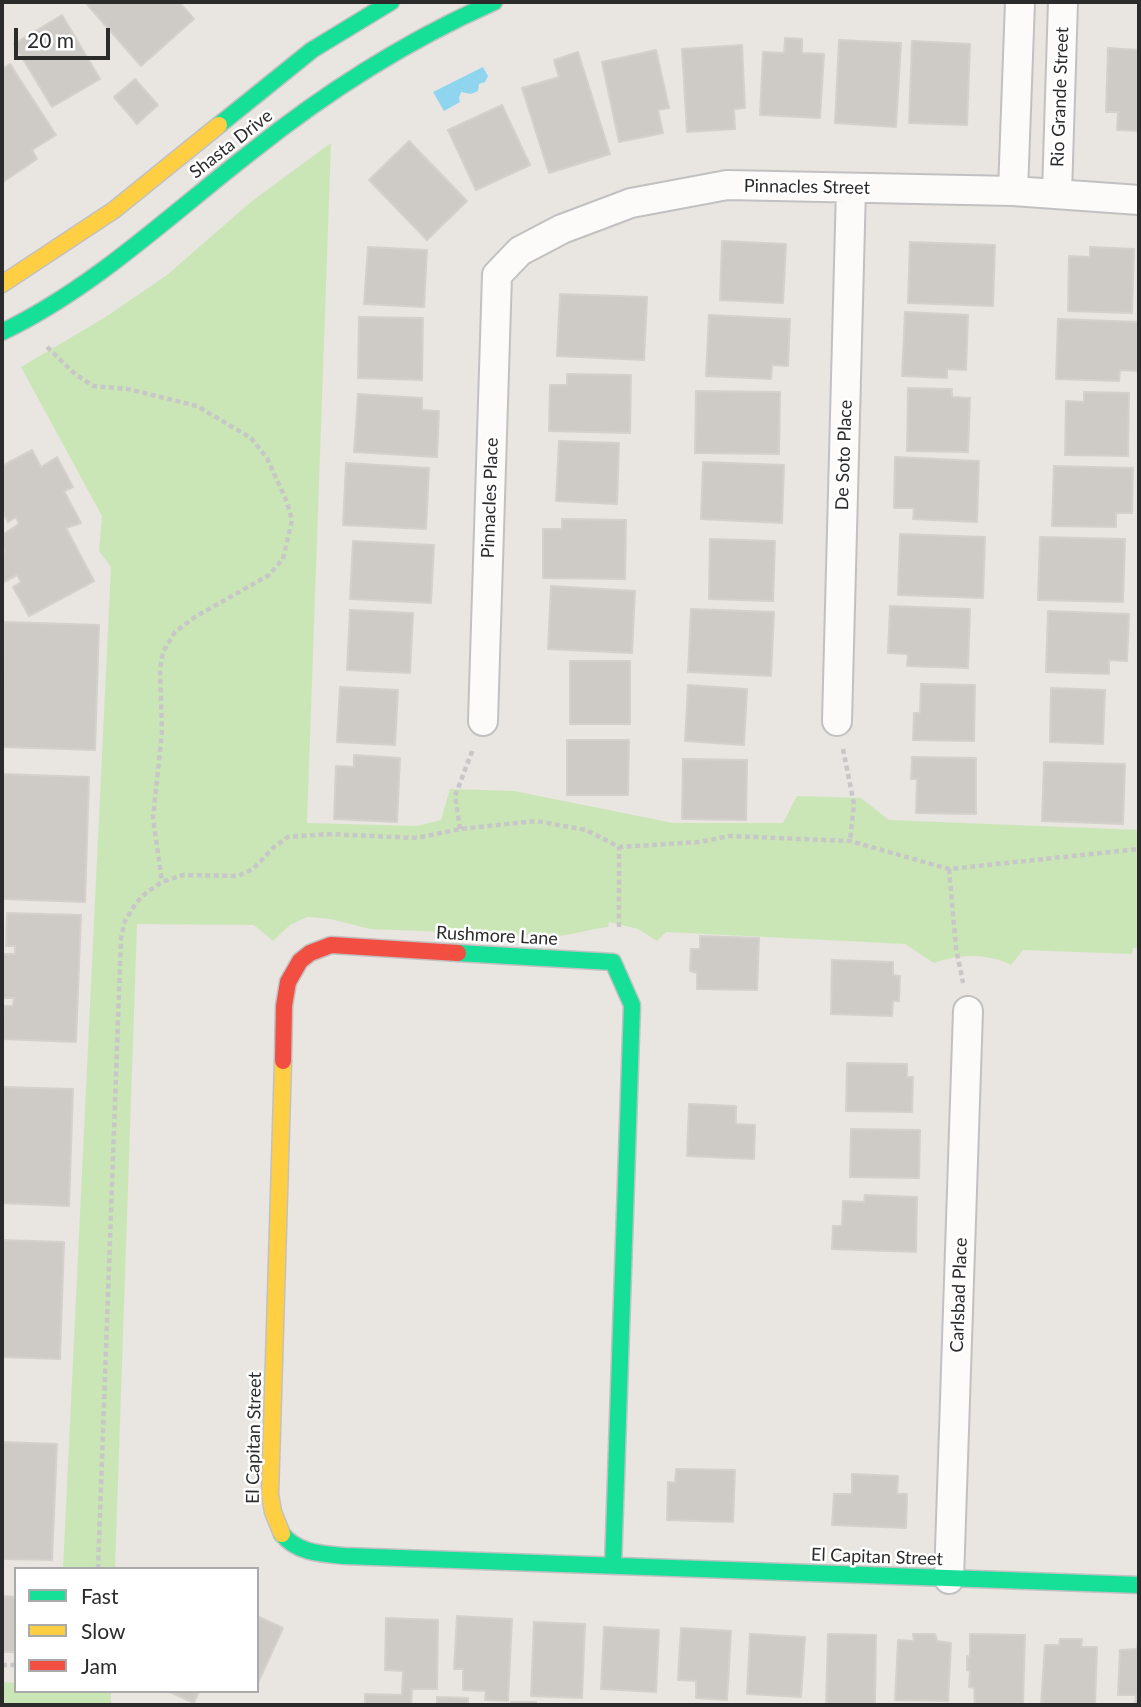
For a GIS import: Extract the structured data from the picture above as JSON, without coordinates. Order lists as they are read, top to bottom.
{
  "streets": {
    "street": [
      "Rio Grande Street",
      "Shasta Drive",
      "Pinnacles Street",
      "De Soto Place",
      "Pinnacles Place",
      "Rushmore Lane",
      "Carlsbad Place",
      "El Capitan Street"
    ]
  },
  "crossings": [
    ["Rio Grande Street", "Pinnacles Street"],
    ["Pinnacles Street", "De Soto Place"],
    ["Pinnacles Street", "Pinnacles Place"],
    ["Rushmore Lane", "El Capitan Street"],
    ["Carlsbad Place", "El Capitan Street"]
  ],
  "legend": ["Fast", "Slow", "Jam"],
  "scale_bar": "20 m"
}
